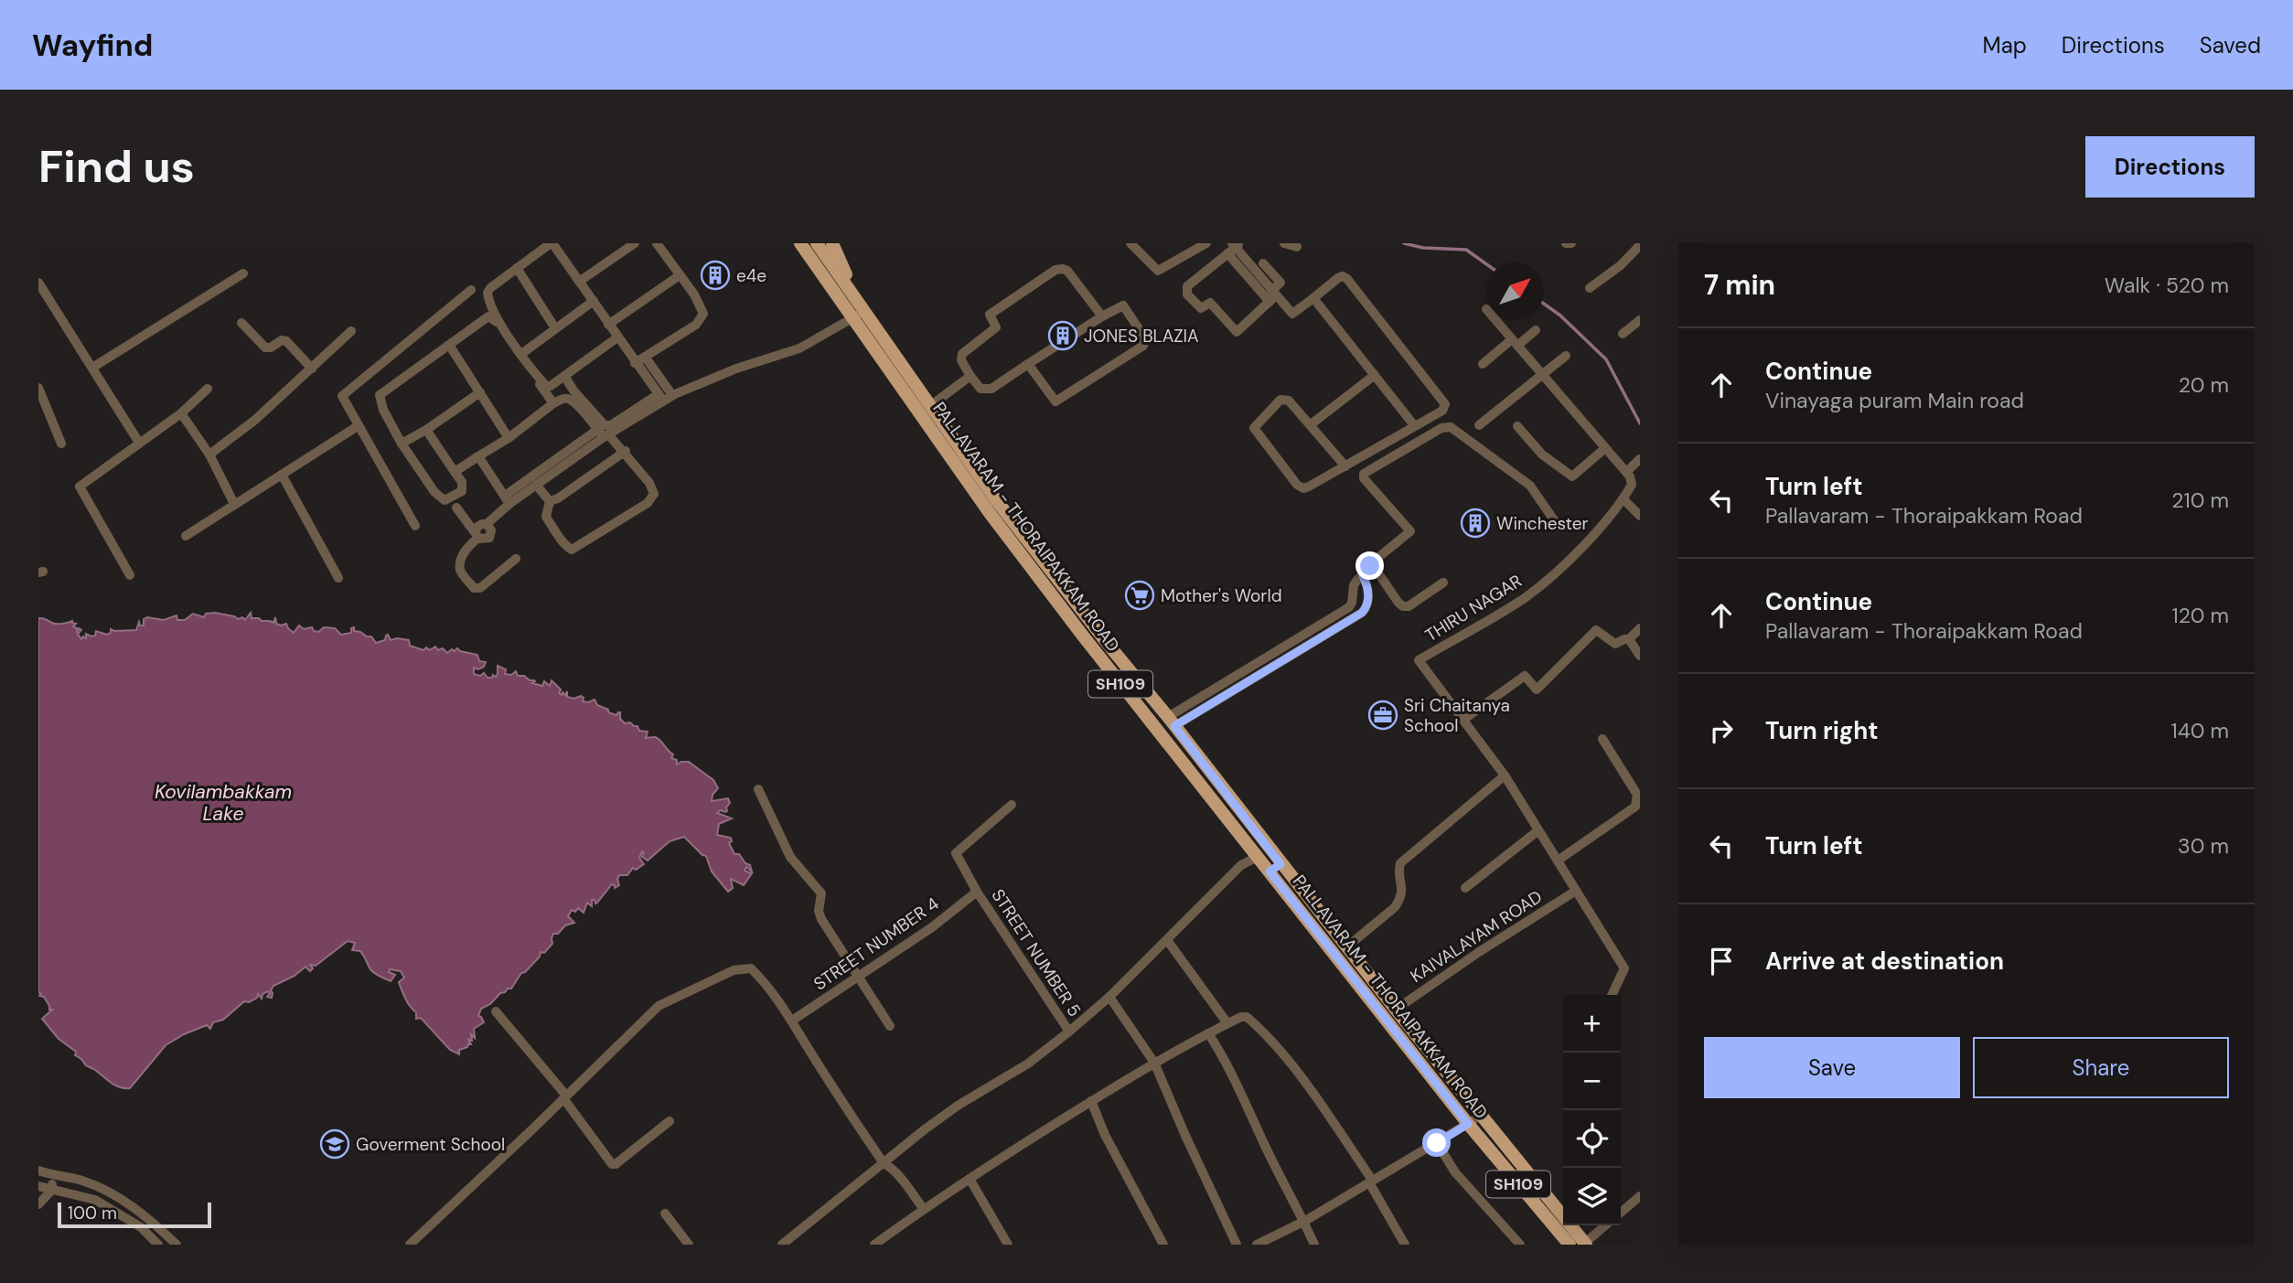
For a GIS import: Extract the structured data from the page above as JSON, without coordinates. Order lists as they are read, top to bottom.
{
  "streets": {
    "main road": ["PALLAVARAM - THORAIPAKKAM ROAD", "SH109"],
    "street": [
      "THIRU NAGAR",
      "KAIVALAYAM ROAD",
      "STREET NUMBER 4",
      "STREET NUMBER 5"
    ]
  },
  "crossings": [
    ["PALLAVARAM - THORAIPAKKAM ROAD", "KAIVALAYAM ROAD"],
    ["STREET NUMBER 4", "STREET NUMBER 5"]
  ],
  "water": ["Kovilambakkam Lake"],
  "places": {
    "building": ["e4e", "JONES BLAZIA", "Winchester"],
    "supermarket": ["Mother's World"],
    "office": ["Sri Chaitanya School"],
    "school or university": ["Goverment School"]
  },
  "scale_bar": "100 m",
  "north": "top right",
  "page": {
    "header": "Wayfind",
    "nav": ["Map", "Directions", "Saved"],
    "buttons": [
      "Directions",
      ["Save", "Share"]
    ],
    "title": "Find us",
    "heading": ["7 min", "Walk · 520 m"],
    "list": [
      ["Continue", "Vinayaga puram Main road", "20 m"],
      ["Turn left", "Pallavaram - Thoraipakkam Road", "210 m"],
      ["Continue", "Pallavaram - Thoraipakkam Road", "120 m"],
      ["Turn right", "140 m"],
      ["Turn left", "30 m"],
      "Arrive at destination"
    ],
    "map_buttons": ["+", "−"],
    "scale": "100 m"
  }
}
